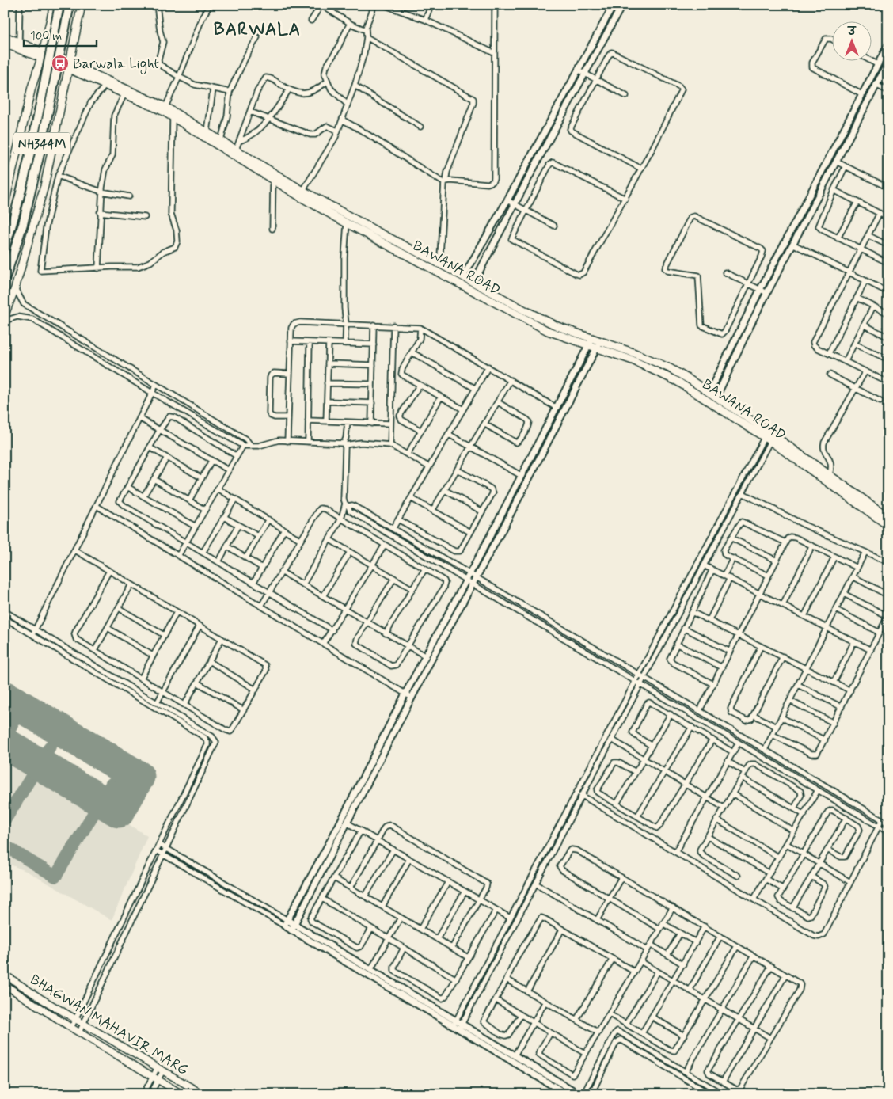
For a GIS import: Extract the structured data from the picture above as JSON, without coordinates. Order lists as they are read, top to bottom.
{
  "streets": {
    "highway": ["NH344M"],
    "main road": ["BAWANA ROAD", "BHAGWAN MAHAVIR MARG"]
  },
  "districts": ["BARWALA"],
  "places": {
    "bus stop": ["Barwala Light"]
  },
  "scale_bar": "100 m",
  "north": "top"
}
